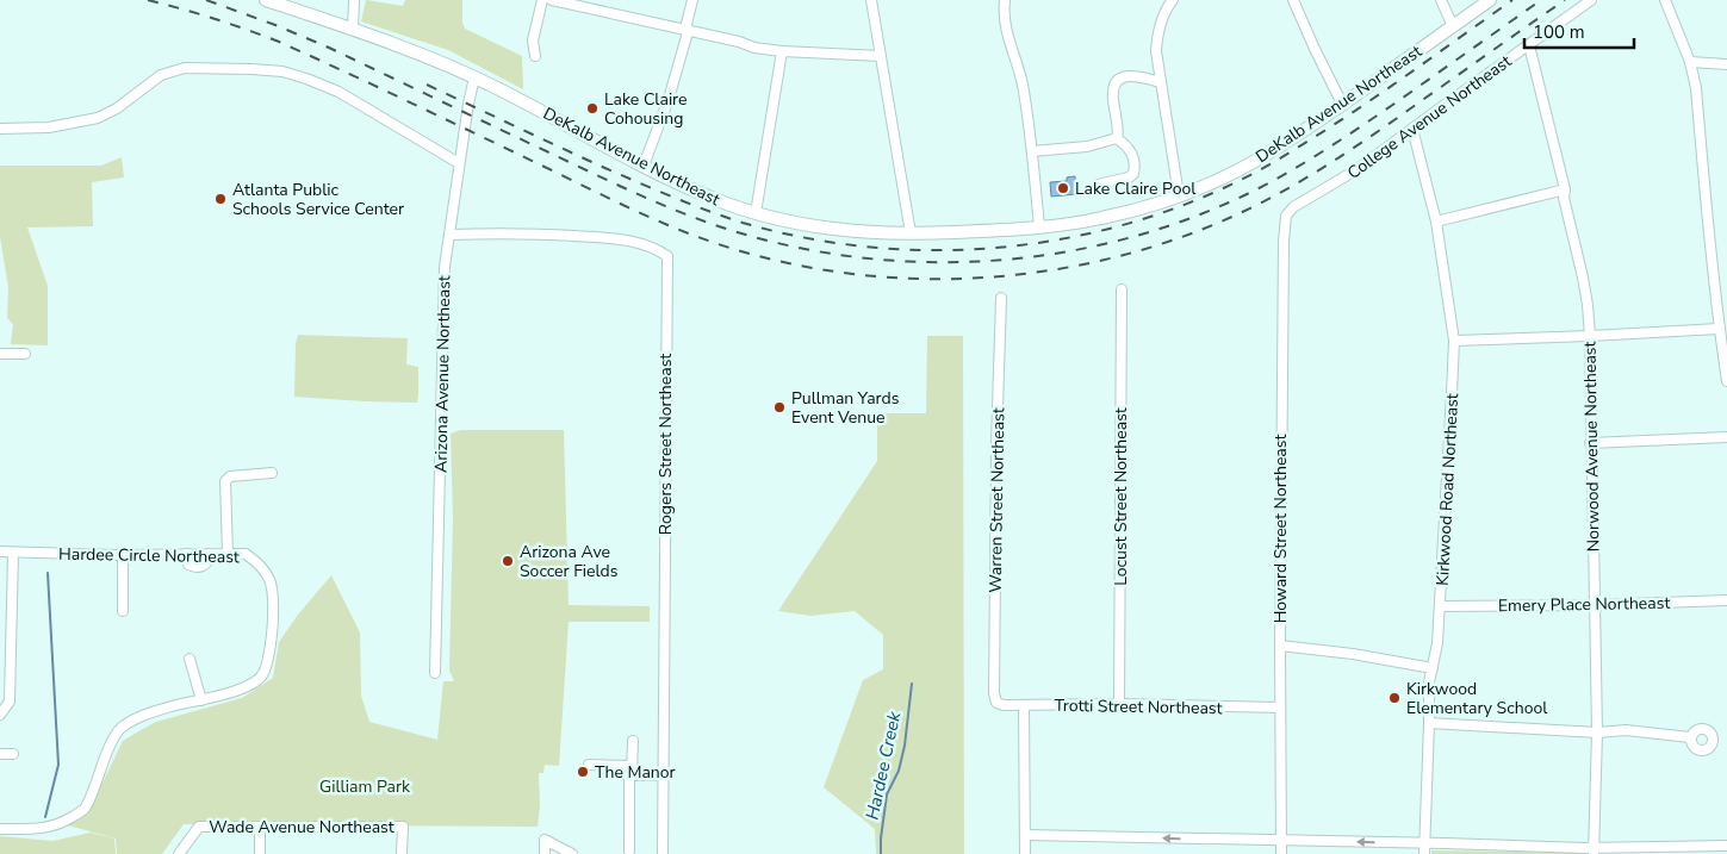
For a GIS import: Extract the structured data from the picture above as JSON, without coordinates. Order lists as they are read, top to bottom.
{
  "streets": {
    "main road": ["DeKalb Avenue Northeast"],
    "street": [
      "College Avenue Northeast",
      "Arizona Avenue Northeast",
      "Rogers Street Northeast",
      "Norwood Avenue Northeast",
      "Kirkwood Road Northeast",
      "Locust Street Northeast",
      "Warren Street Northeast",
      "Howard Street Northeast",
      "Hardee Circle Northeast",
      "Emery Place Northeast",
      "Trotti Street Northeast",
      "Wade Avenue Northeast"
    ]
  },
  "crossings": [
    ["DeKalb Avenue Northeast", "Arizona Avenue Northeast"],
    ["College Avenue Northeast", "Norwood Avenue Northeast"],
    ["College Avenue Northeast", "Kirkwood Road Northeast"],
    ["College Avenue Northeast", "Howard Street Northeast"],
    ["Arizona Avenue Northeast", "Rogers Street Northeast"],
    ["Norwood Avenue Northeast", "Emery Place Northeast"],
    ["Kirkwood Road Northeast", "Emery Place Northeast"],
    ["Locust Street Northeast", "Trotti Street Northeast"],
    ["Warren Street Northeast", "Trotti Street Northeast"],
    ["Howard Street Northeast", "Trotti Street Northeast"]
  ],
  "water": ["Hardee Creek"],
  "parks": ["Gilliam Park"],
  "places": [
    "Lake Claire Cohousing",
    "Lake Claire Pool",
    "Atlanta Public Schools Service Center",
    "Pullman Yards Event Venue",
    "Arizona Ave Soccer Fields",
    "Kirkwood Elementary School",
    "The Manor"
  ],
  "scale_bar": "100 m"
}
